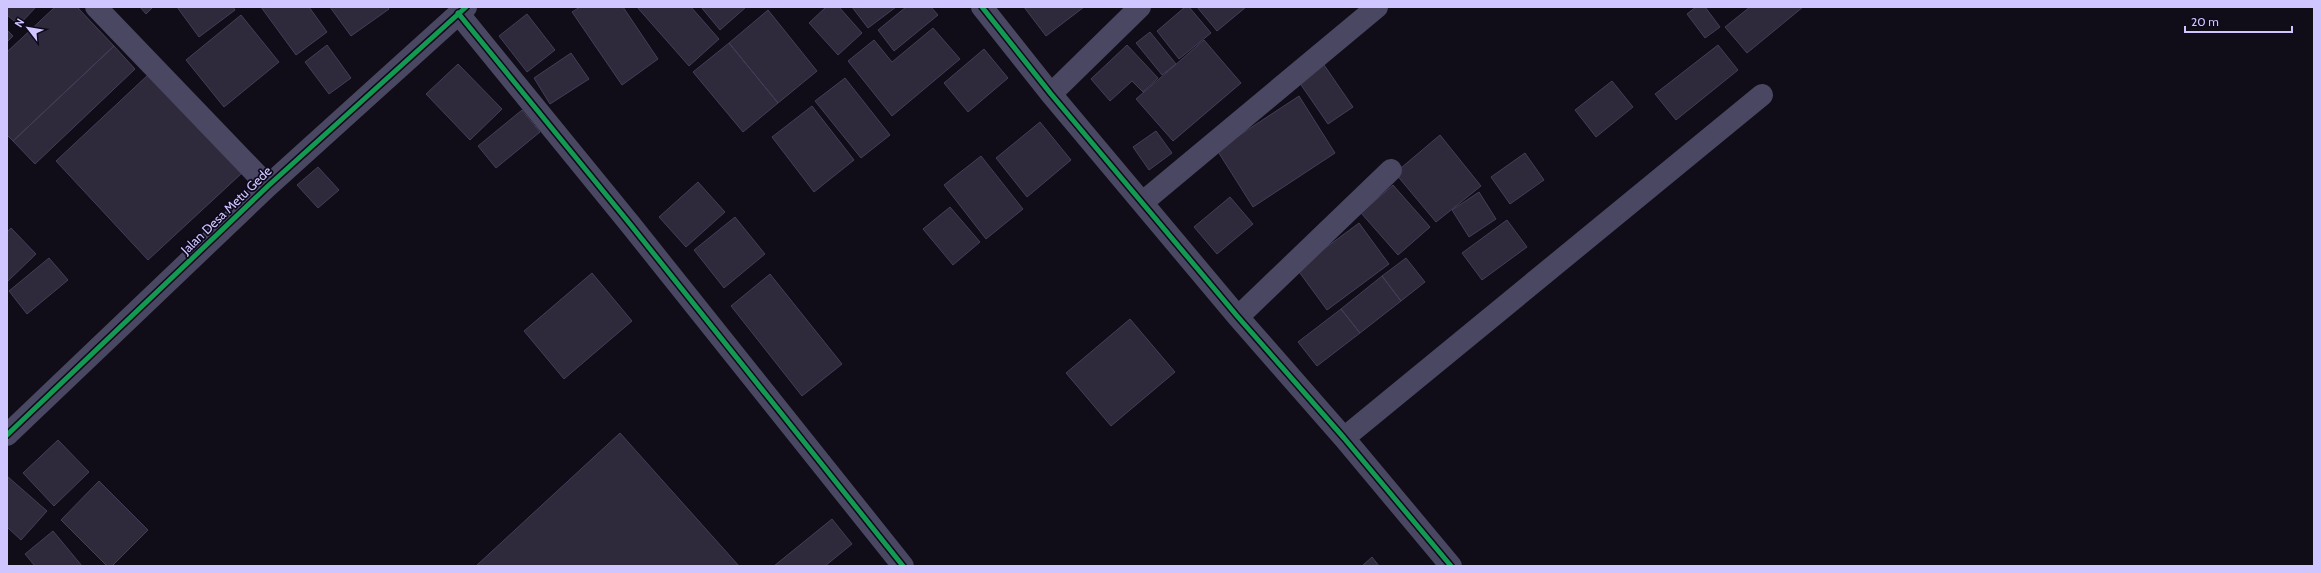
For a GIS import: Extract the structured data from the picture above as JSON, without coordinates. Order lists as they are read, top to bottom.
{
  "streets": {
    "street": ["Jalan Desa Metu Gede"]
  },
  "scale_bar": "20 m",
  "north": "top left"
}
